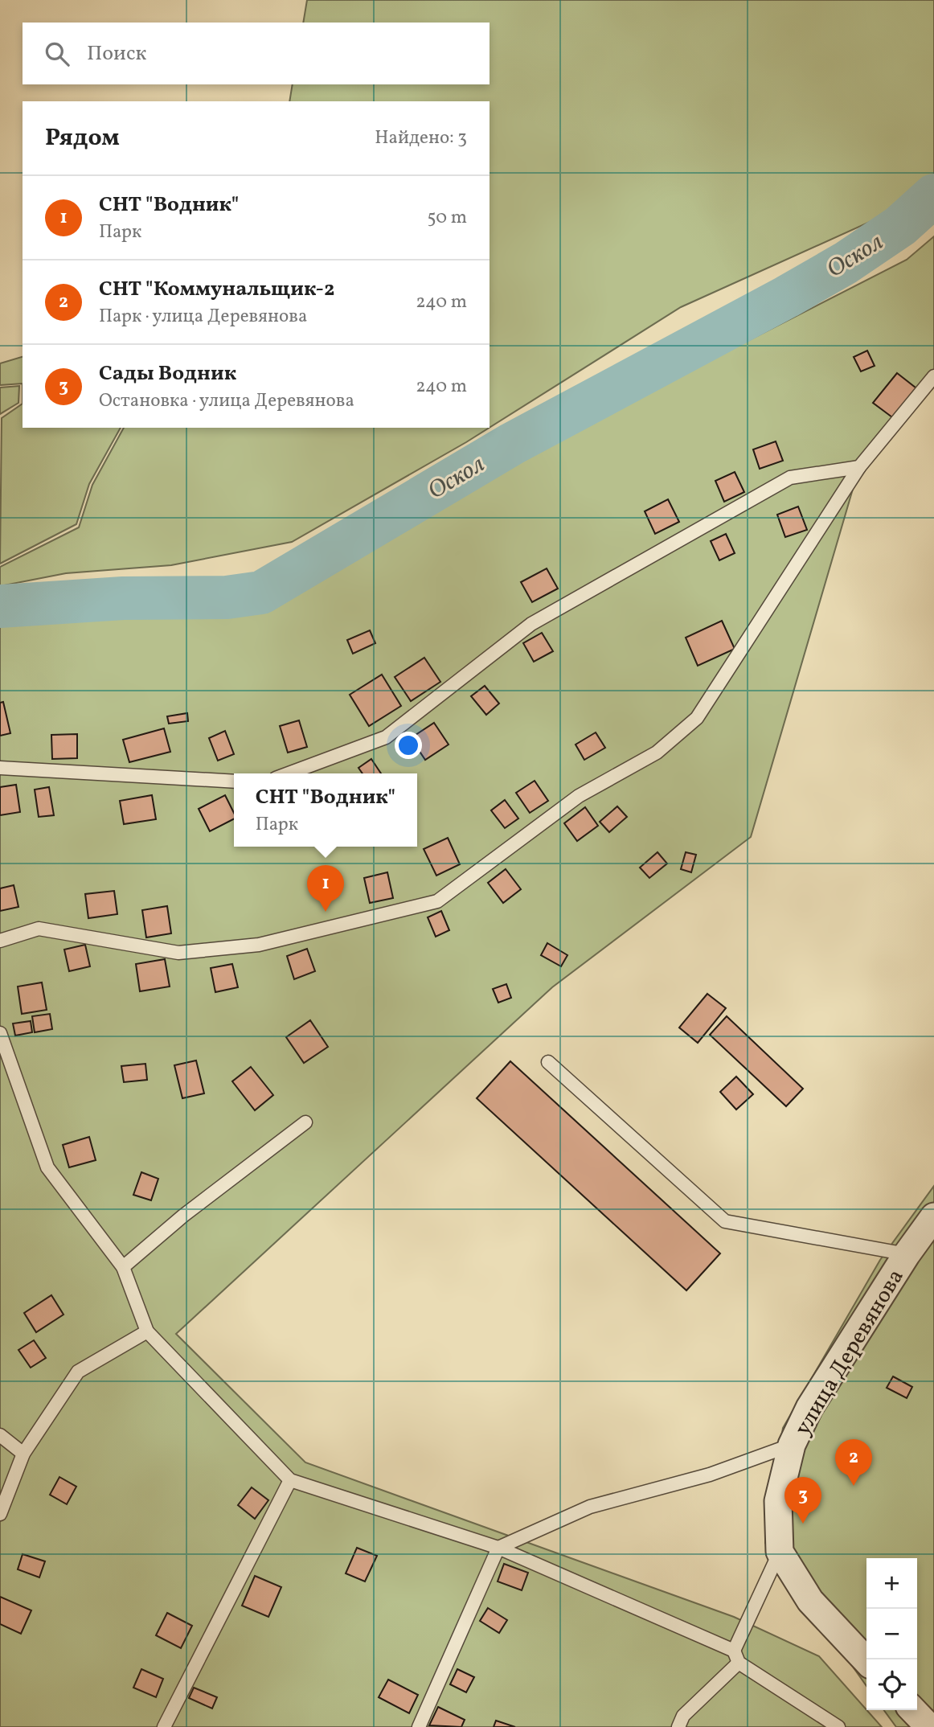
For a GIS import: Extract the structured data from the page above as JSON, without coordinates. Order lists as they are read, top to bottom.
{
  "streets": {
    "street": ["улица Деревянова"]
  },
  "water": ["Оскол"],
  "page": {
    "search": "Поиск",
    "heading": ["Рядом", "Найдено: 3"],
    "list": [
      {
        "mark": "1",
        "name": "СНТ \"Водник\"",
        "note": "Парк",
        "value": "50 m"
      },
      {
        "mark": "2",
        "name": "СНТ \"Коммунальщик-2",
        "note": "Парк · улица Деревянова",
        "value": "240 m"
      },
      {
        "mark": "3",
        "name": "Сады Водник",
        "note": "Остановка · улица Деревянова",
        "value": "240 m"
      }
    ],
    "popup": ["СНТ \"Водник\"", "Парк"],
    "pins": ["1", "2", "3"],
    "map_buttons": ["+", "−"]
  }
}
